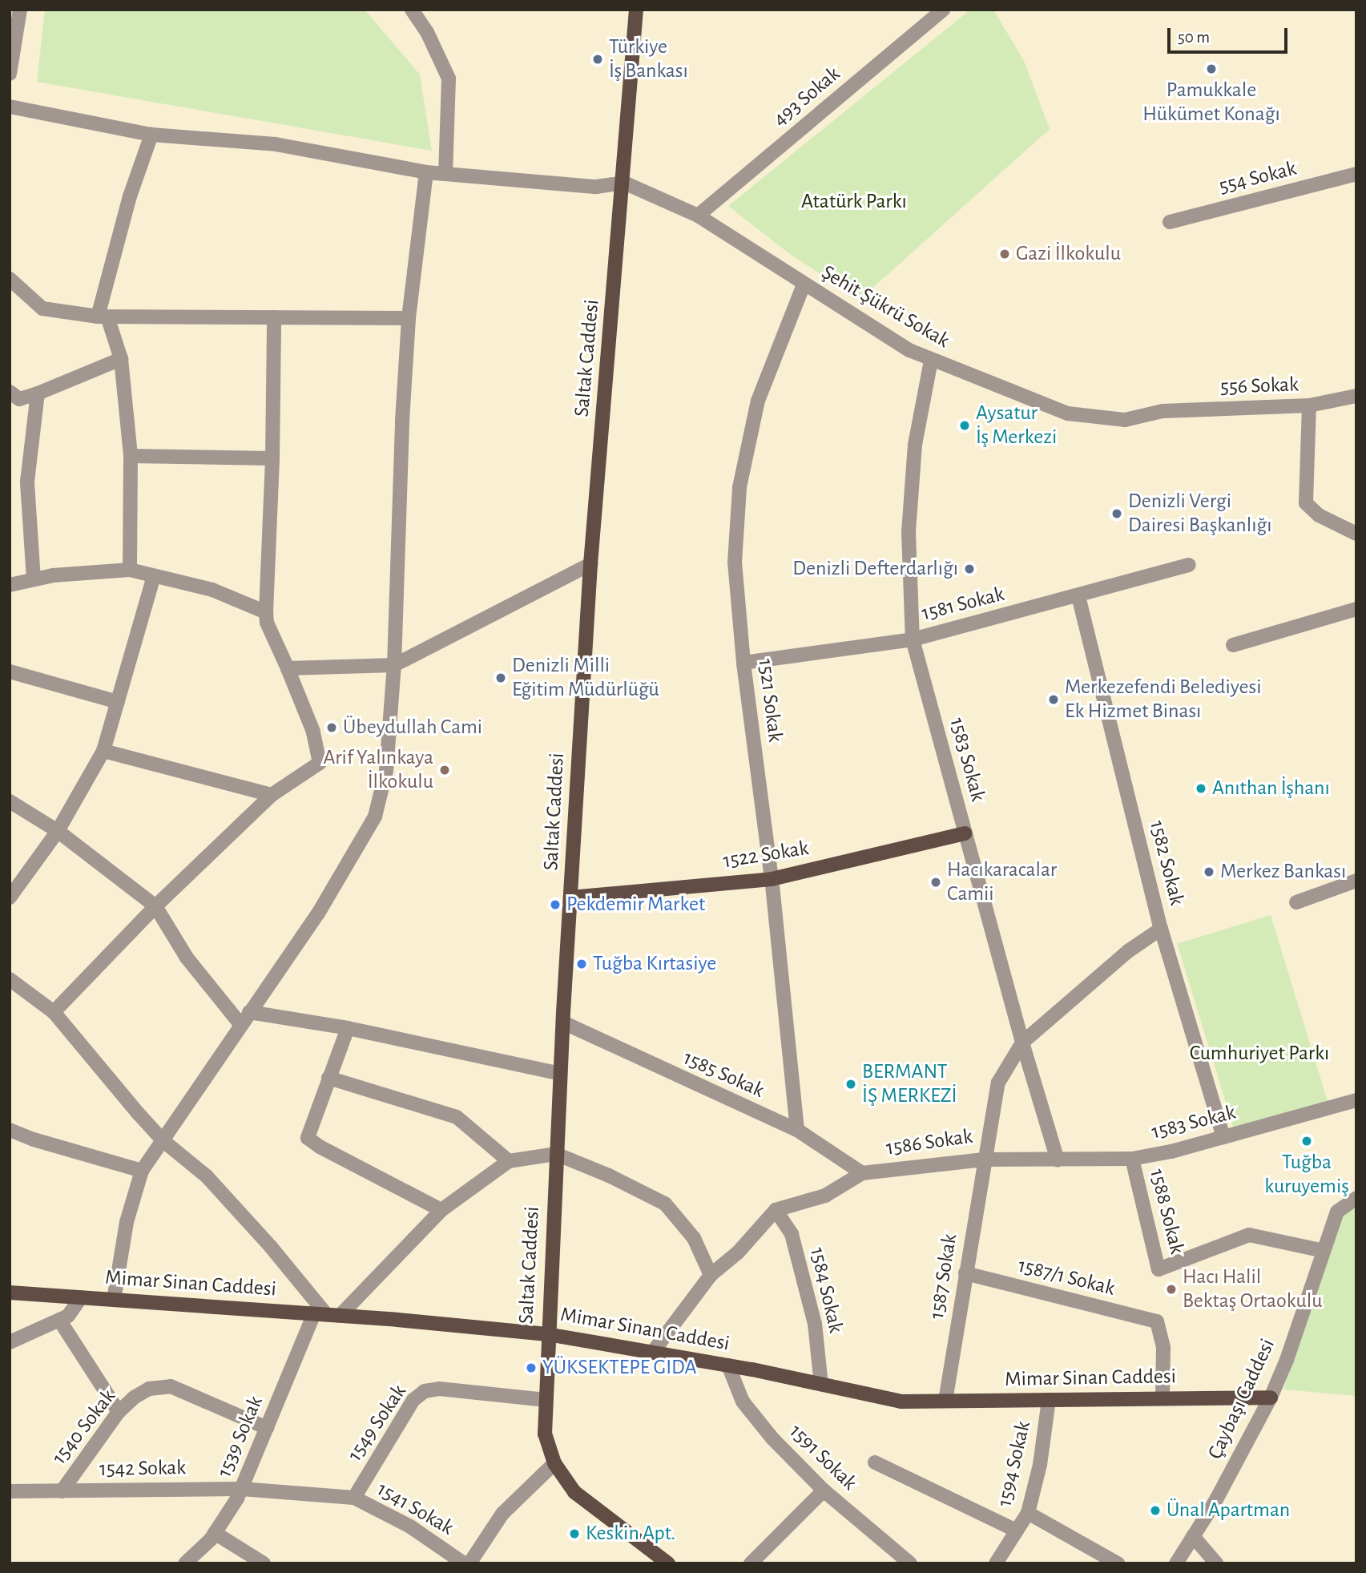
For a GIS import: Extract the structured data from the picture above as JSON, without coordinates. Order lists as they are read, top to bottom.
{
  "streets": {
    "main road": ["Saltak Caddesi", "1522 Sokak", "Mimar Sinan Caddesi"],
    "street": [
      "493 Sokak",
      "554 Sokak",
      "Şehit Şükrü Sokak",
      "556 Sokak",
      "1581 Sokak",
      "1521 Sokak",
      "1583 Sokak",
      "1582 Sokak",
      "1585 Sokak",
      "1586 Sokak",
      "1588 Sokak",
      "1587 Sokak",
      "1587/1 Sokak",
      "1584 Sokak",
      "Çaybaşı Caddesi",
      "1549 Sokak",
      "1540 Sokak",
      "1539 Sokak",
      "1591 Sokak",
      "1594 Sokak",
      "1542 Sokak",
      "1541 Sokak"
    ]
  },
  "crossings": [
    ["493 Sokak", "Şehit Şükrü Sokak"],
    ["Şehit Şükrü Sokak", "Saltak Caddesi"],
    ["Şehit Şükrü Sokak", "556 Sokak"],
    ["Şehit Şükrü Sokak", "1521 Sokak"],
    ["Şehit Şükrü Sokak", "1583 Sokak"],
    ["Saltak Caddesi", "1522 Sokak"],
    ["Saltak Caddesi", "1585 Sokak"],
    ["Saltak Caddesi", "Mimar Sinan Caddesi"],
    ["Saltak Caddesi", "1549 Sokak"],
    ["1581 Sokak", "1521 Sokak"],
    ["1581 Sokak", "1583 Sokak"],
    ["1581 Sokak", "1582 Sokak"],
    ["1521 Sokak", "1522 Sokak"],
    ["1521 Sokak", "1585 Sokak"],
    ["1583 Sokak", "1522 Sokak"],
    ["1583 Sokak", "1582 Sokak"],
    ["1583 Sokak", "1586 Sokak"],
    ["1583 Sokak", "1588 Sokak"],
    ["1583 Sokak", "1587 Sokak"],
    ["1582 Sokak", "1586 Sokak"],
    ["1585 Sokak", "1586 Sokak"],
    ["1586 Sokak", "1587 Sokak"],
    ["1586 Sokak", "1584 Sokak"],
    ["1588 Sokak", "Çaybaşı Caddesi"],
    ["1587 Sokak", "1587/1 Sokak"],
    ["1587 Sokak", "Mimar Sinan Caddesi"],
    ["1587/1 Sokak", "Mimar Sinan Caddesi"],
    ["Mimar Sinan Caddesi", "1584 Sokak"],
    ["Mimar Sinan Caddesi", "Çaybaşı Caddesi"],
    ["Mimar Sinan Caddesi", "1539 Sokak"],
    ["Mimar Sinan Caddesi", "1591 Sokak"],
    ["Mimar Sinan Caddesi", "1594 Sokak"],
    ["1549 Sokak", "1541 Sokak"],
    ["1540 Sokak", "1539 Sokak"],
    ["1540 Sokak", "1542 Sokak"],
    ["1539 Sokak", "1542 Sokak"],
    ["1539 Sokak", "1541 Sokak"],
    ["1542 Sokak", "1541 Sokak"]
  ],
  "parks": ["Atatürk Parkı", "Cumhuriyet Parkı"],
  "places": [
    "Türkiye İş Bankası",
    "Pamukkale Hükümet Konağı",
    "Gazi İlkokulu",
    "Aysatur İş Merkezi",
    "Denizli Vergi Dairesi Başkanlığı",
    "Denizli Defterdarlığı",
    "Denizli Milli Eğitim Müdürlüğü",
    "Merkezefendi Belediyesi Ek Hizmet Binası",
    "Übeydullah Cami",
    "Arif Yalınkaya İlkokulu",
    "Anıthan İşhanı",
    "Merkez Bankası",
    "Hacıkaracalar Camii",
    "Pekdemir Market",
    "Tuğba Kırtasiye",
    "BERMANT İŞ MERKEZİ",
    "Tuğba kuruyemiş",
    "Hacı Halil Bektaş Ortaokulu",
    "YÜKSEKTEPE GIDA",
    "Ünal Apartman",
    "Keskin Apt."
  ],
  "scale_bar": "50 m"
}
